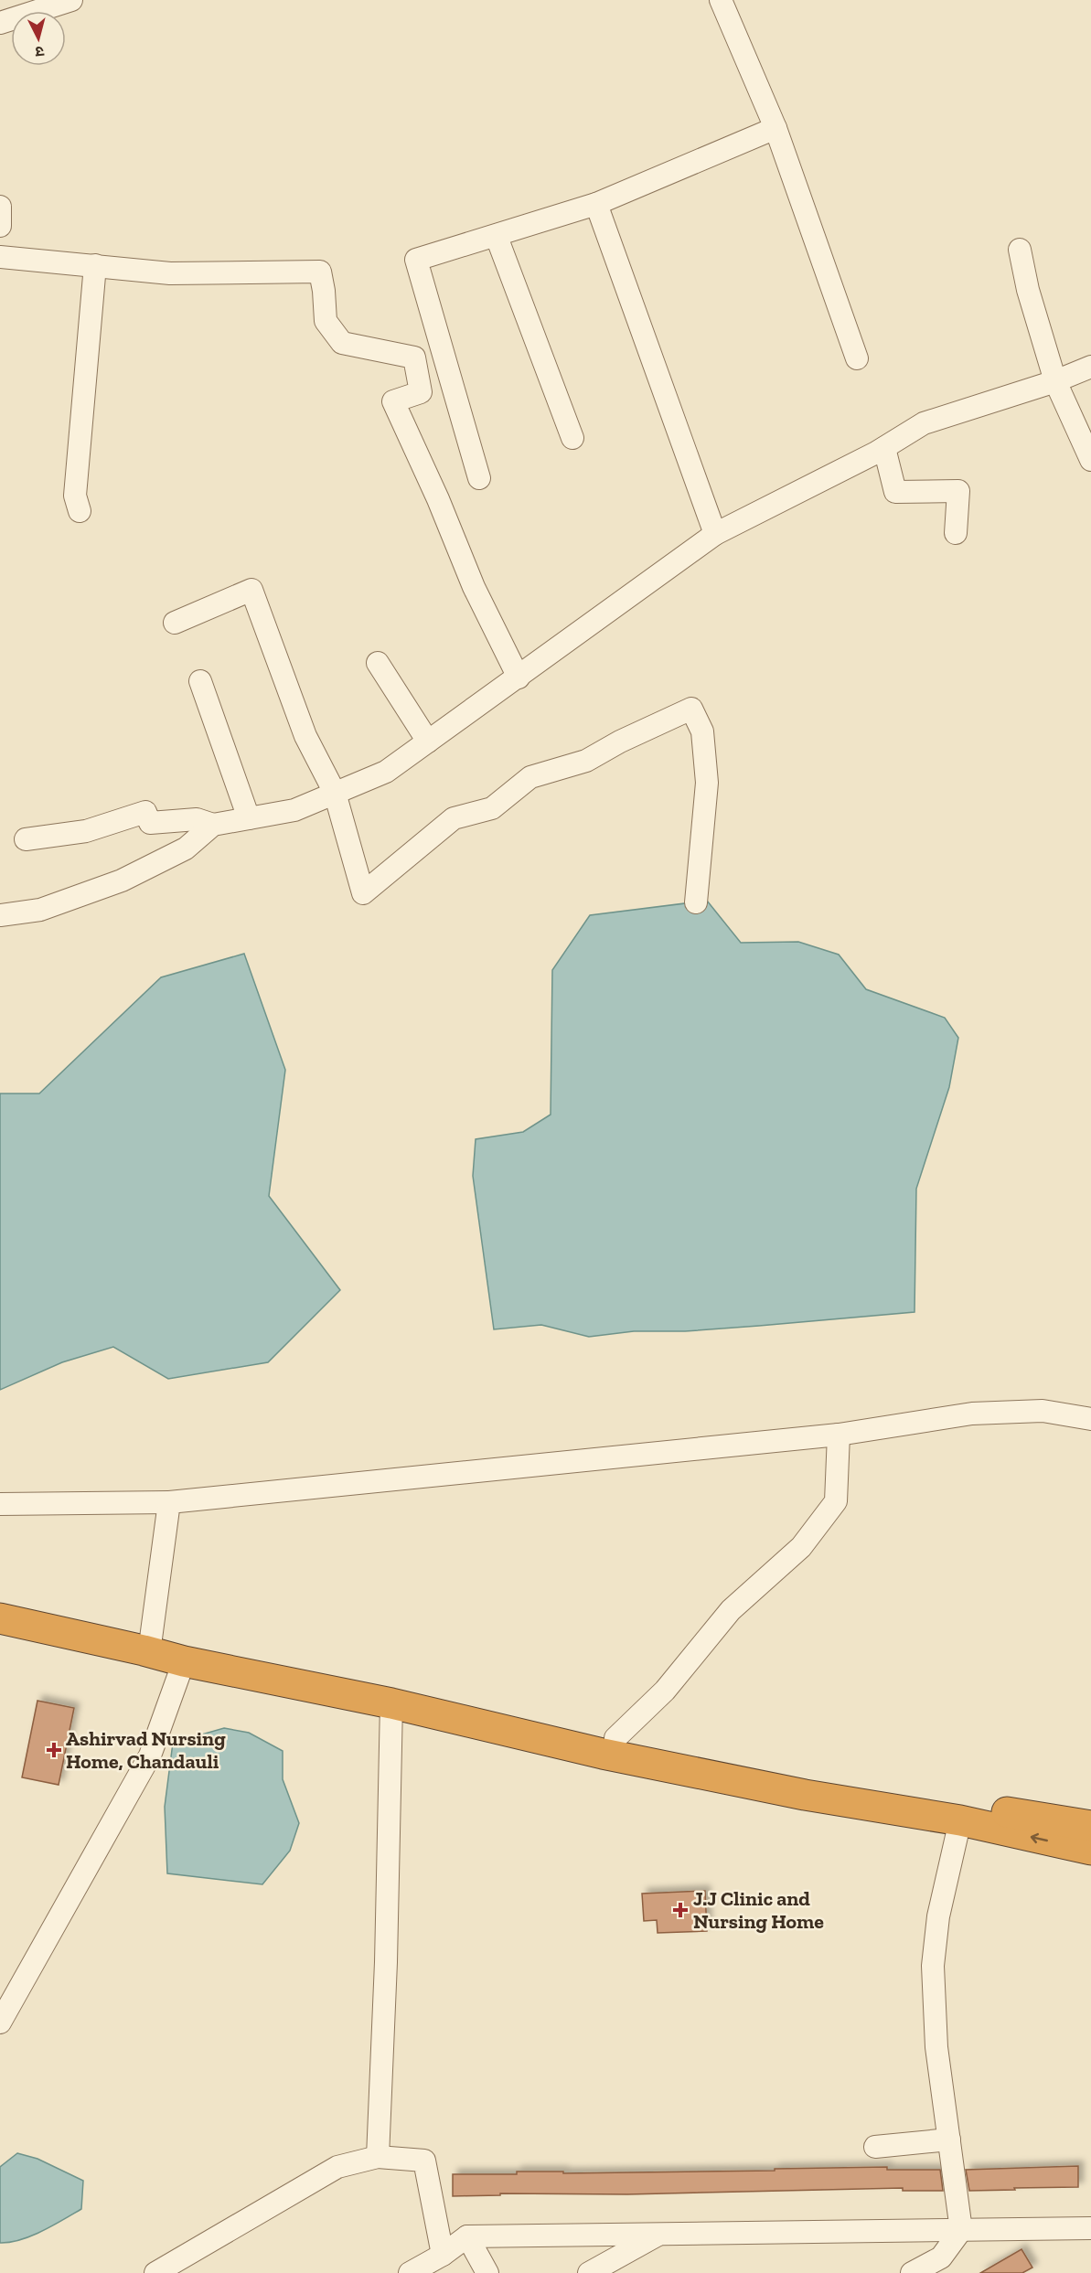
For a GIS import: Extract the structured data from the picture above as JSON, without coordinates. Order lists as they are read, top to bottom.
{
  "places": {
    "health": ["Ashirvad Nursing Home, Chandauli", "J.J Clinic and Nursing Home"]
  },
  "north": "bottom"
}
